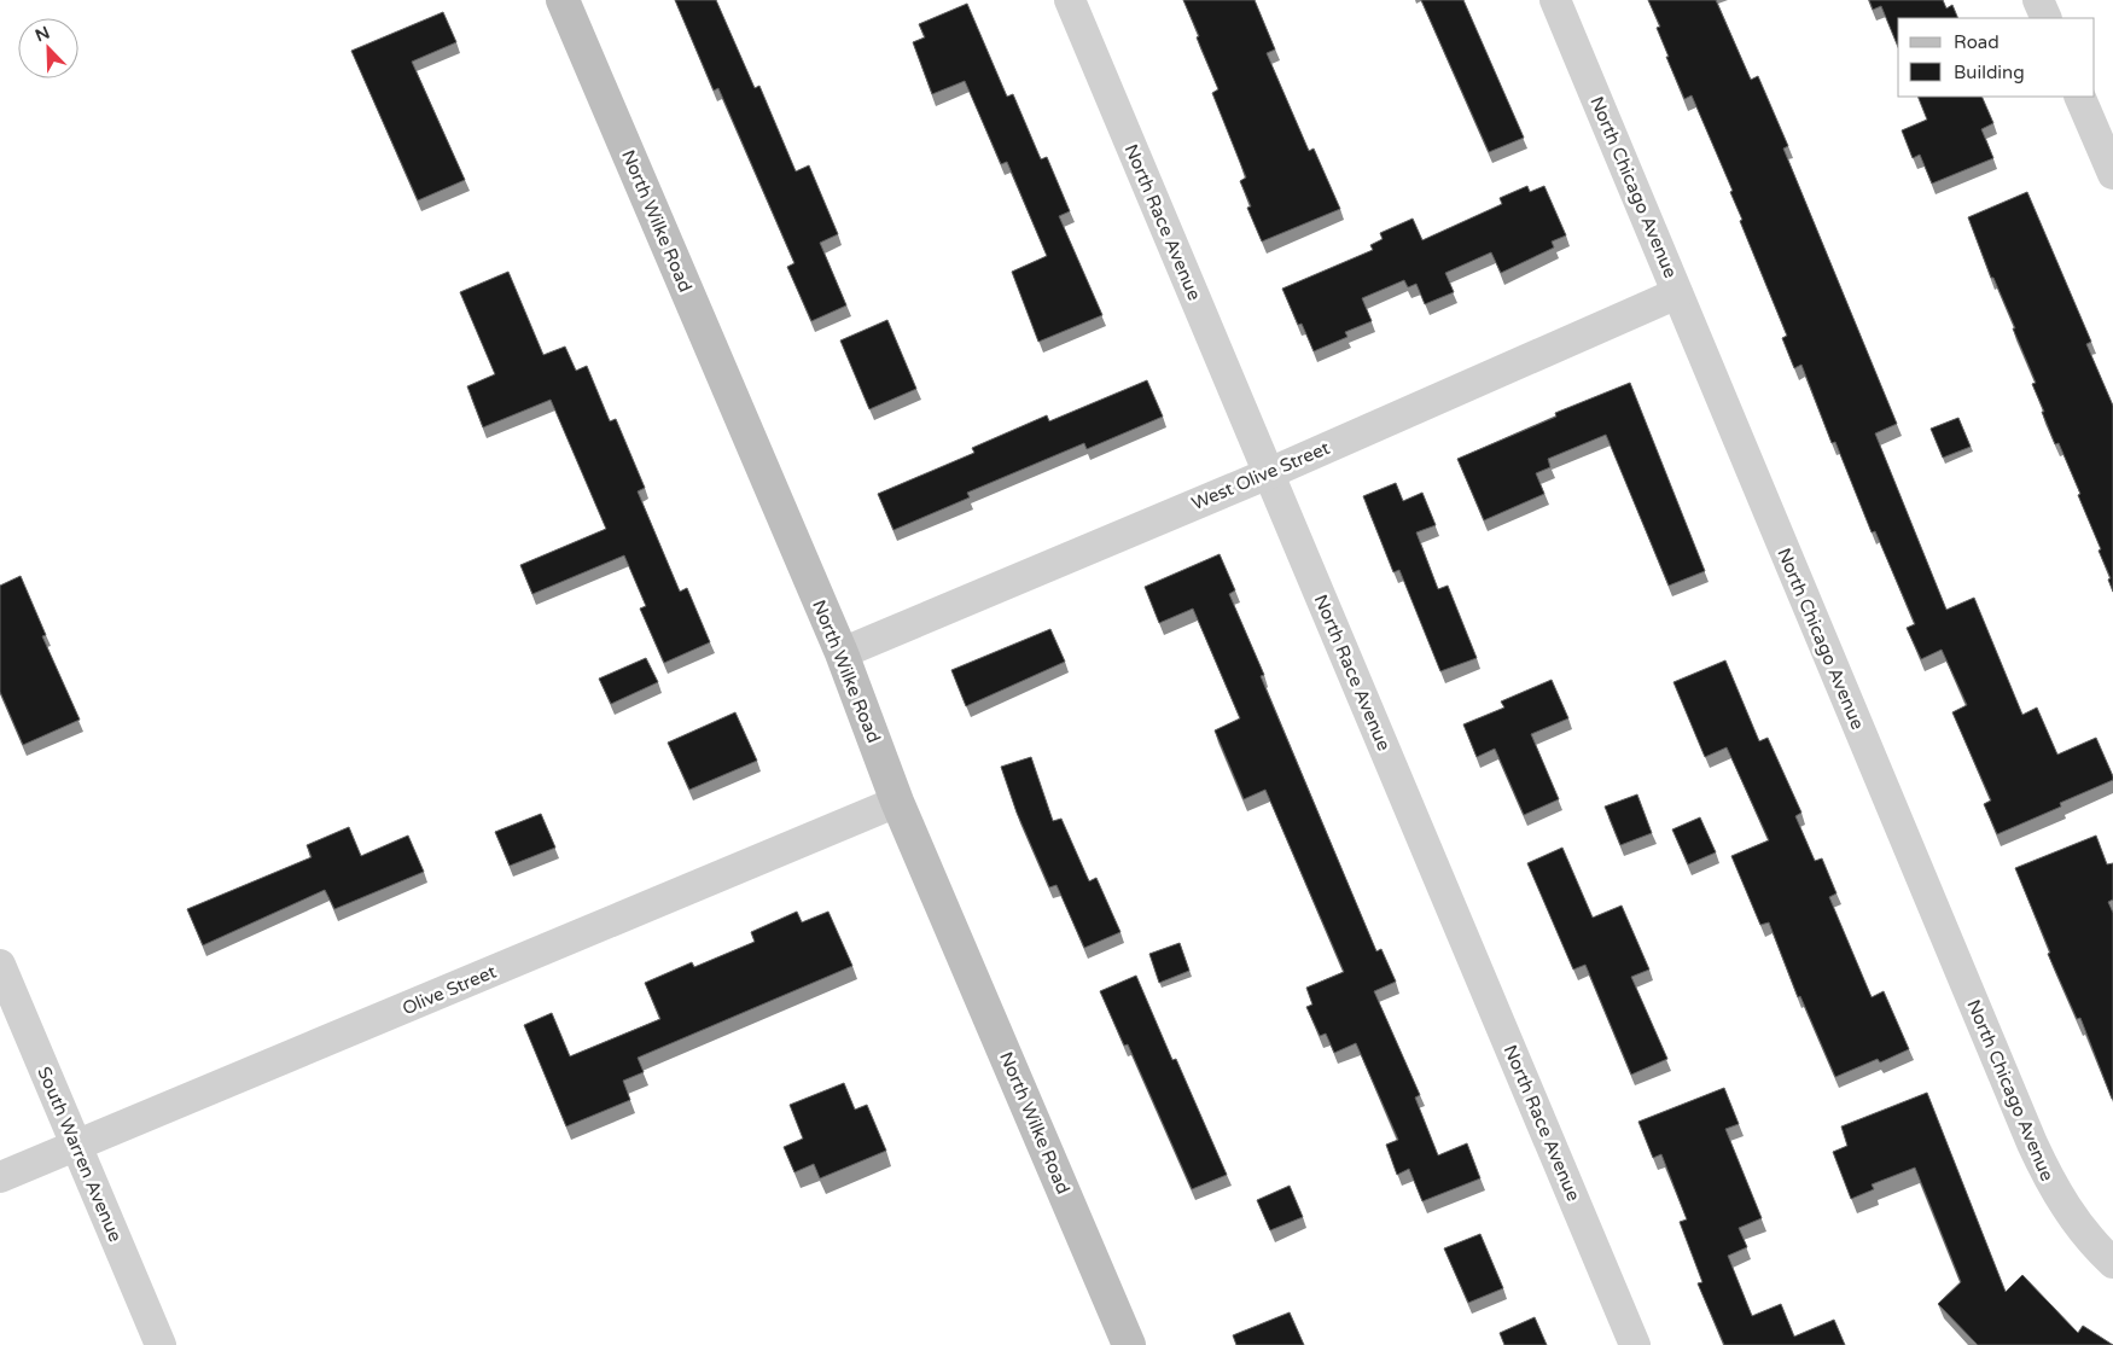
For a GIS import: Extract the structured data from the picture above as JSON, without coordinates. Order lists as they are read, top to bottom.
{
  "streets": {
    "street": [
      "North Chicago Avenue",
      "North Wilke Road",
      "North Race Avenue",
      "West Olive Street",
      "Olive Street",
      "South Warren Avenue"
    ]
  },
  "crossings": [
    ["North Chicago Avenue", "West Olive Street"],
    ["North Wilke Road", "West Olive Street"],
    ["North Wilke Road", "Olive Street"],
    ["North Race Avenue", "West Olive Street"],
    ["Olive Street", "South Warren Avenue"]
  ],
  "legend": ["Road", "Building"],
  "north": "top left"
}
